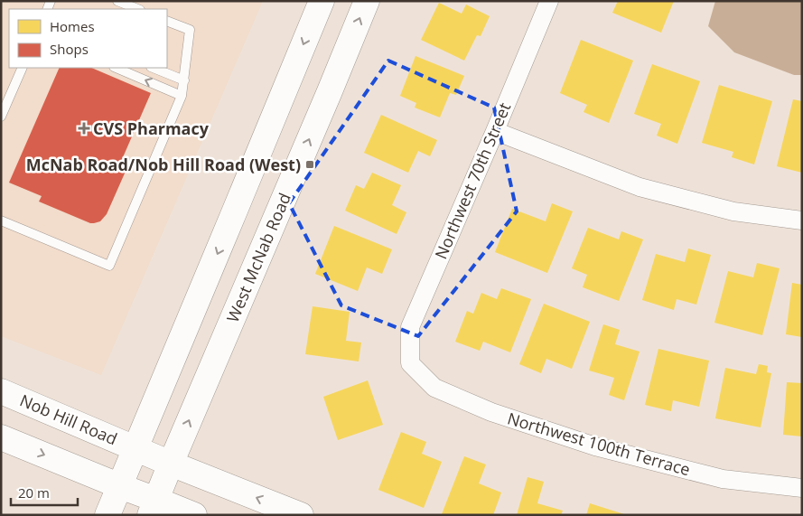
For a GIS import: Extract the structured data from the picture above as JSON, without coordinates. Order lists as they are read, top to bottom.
{
  "streets": {
    "main road": ["West McNab Road", "Nob Hill Road"],
    "street": ["Northwest 70th Street", "Northwest 100th Terrace"]
  },
  "crossings": [
    ["Northwest 70th Street", "Northwest 100th Terrace"],
    ["West McNab Road", "Nob Hill Road"]
  ],
  "places": {
    "health": ["CVS Pharmacy"],
    "transit": ["McNab Road/Nob Hill Road (West)"]
  },
  "legend": ["Homes", "Shops"],
  "scale_bar": "20 m"
}
